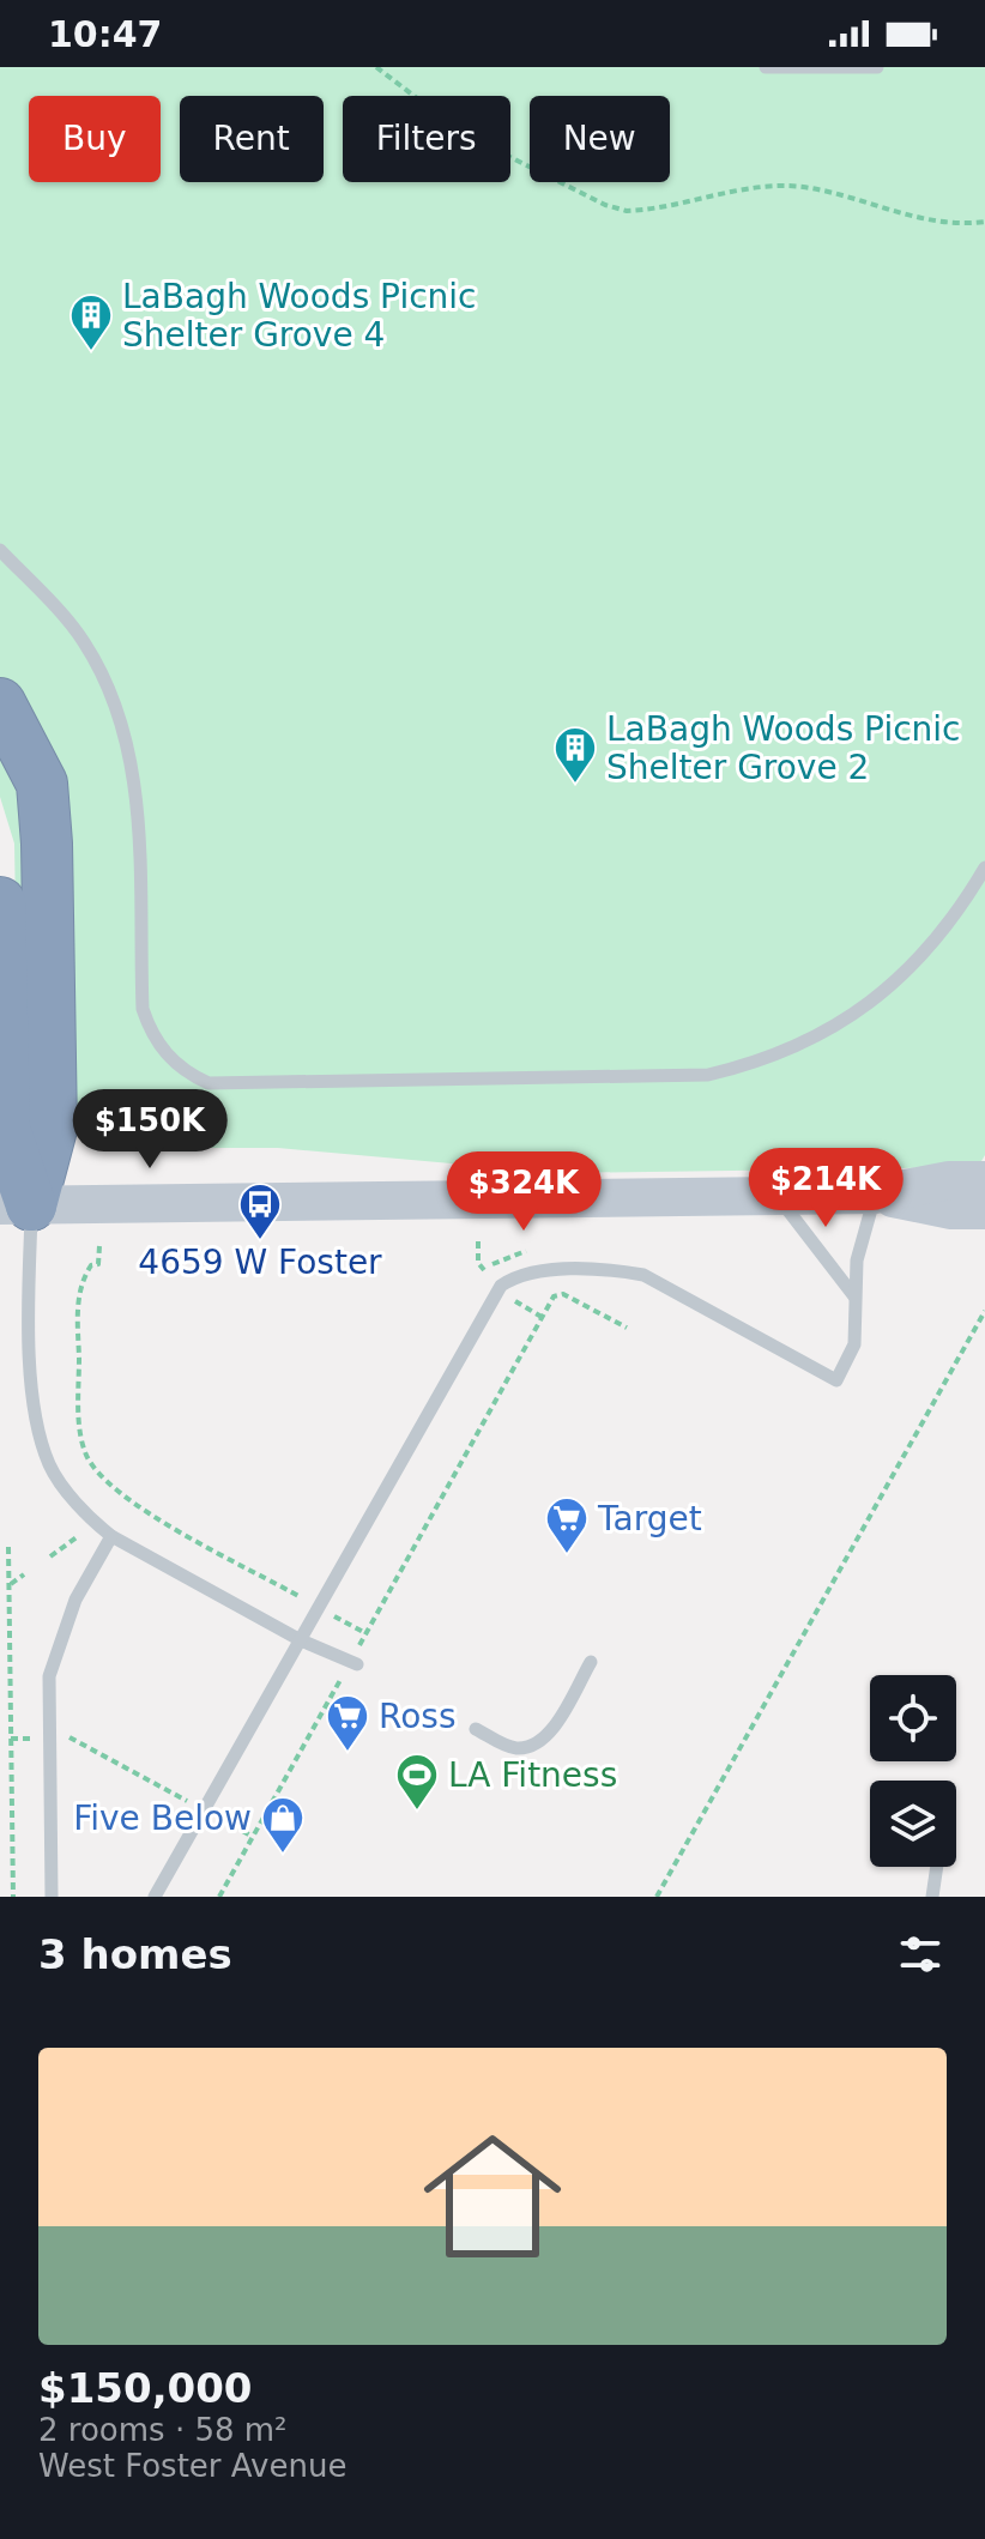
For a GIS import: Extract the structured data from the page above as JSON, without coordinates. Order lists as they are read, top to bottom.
{
  "places": {
    "building": ["LaBagh Woods Picnic Shelter Grove 4", "LaBagh Woods Picnic Shelter Grove 2"],
    "bus stop": ["4659 W Foster"],
    "supermarket": ["Target", "Ross"],
    "sports": ["LA Fitness"],
    "shop": ["Five Below"]
  },
  "page": {
    "status": "10:47",
    "chip": [
      "Buy",
      "Rent",
      "Filters",
      "New"
    ],
    "price": ["$150K", "$214K", "$324K"],
    "heading": "3 homes",
    "list": [
      {
        "name": "$150,000",
        "note": "2 rooms · 58 m² · West Foster Avenue"
      }
    ]
  }
}
